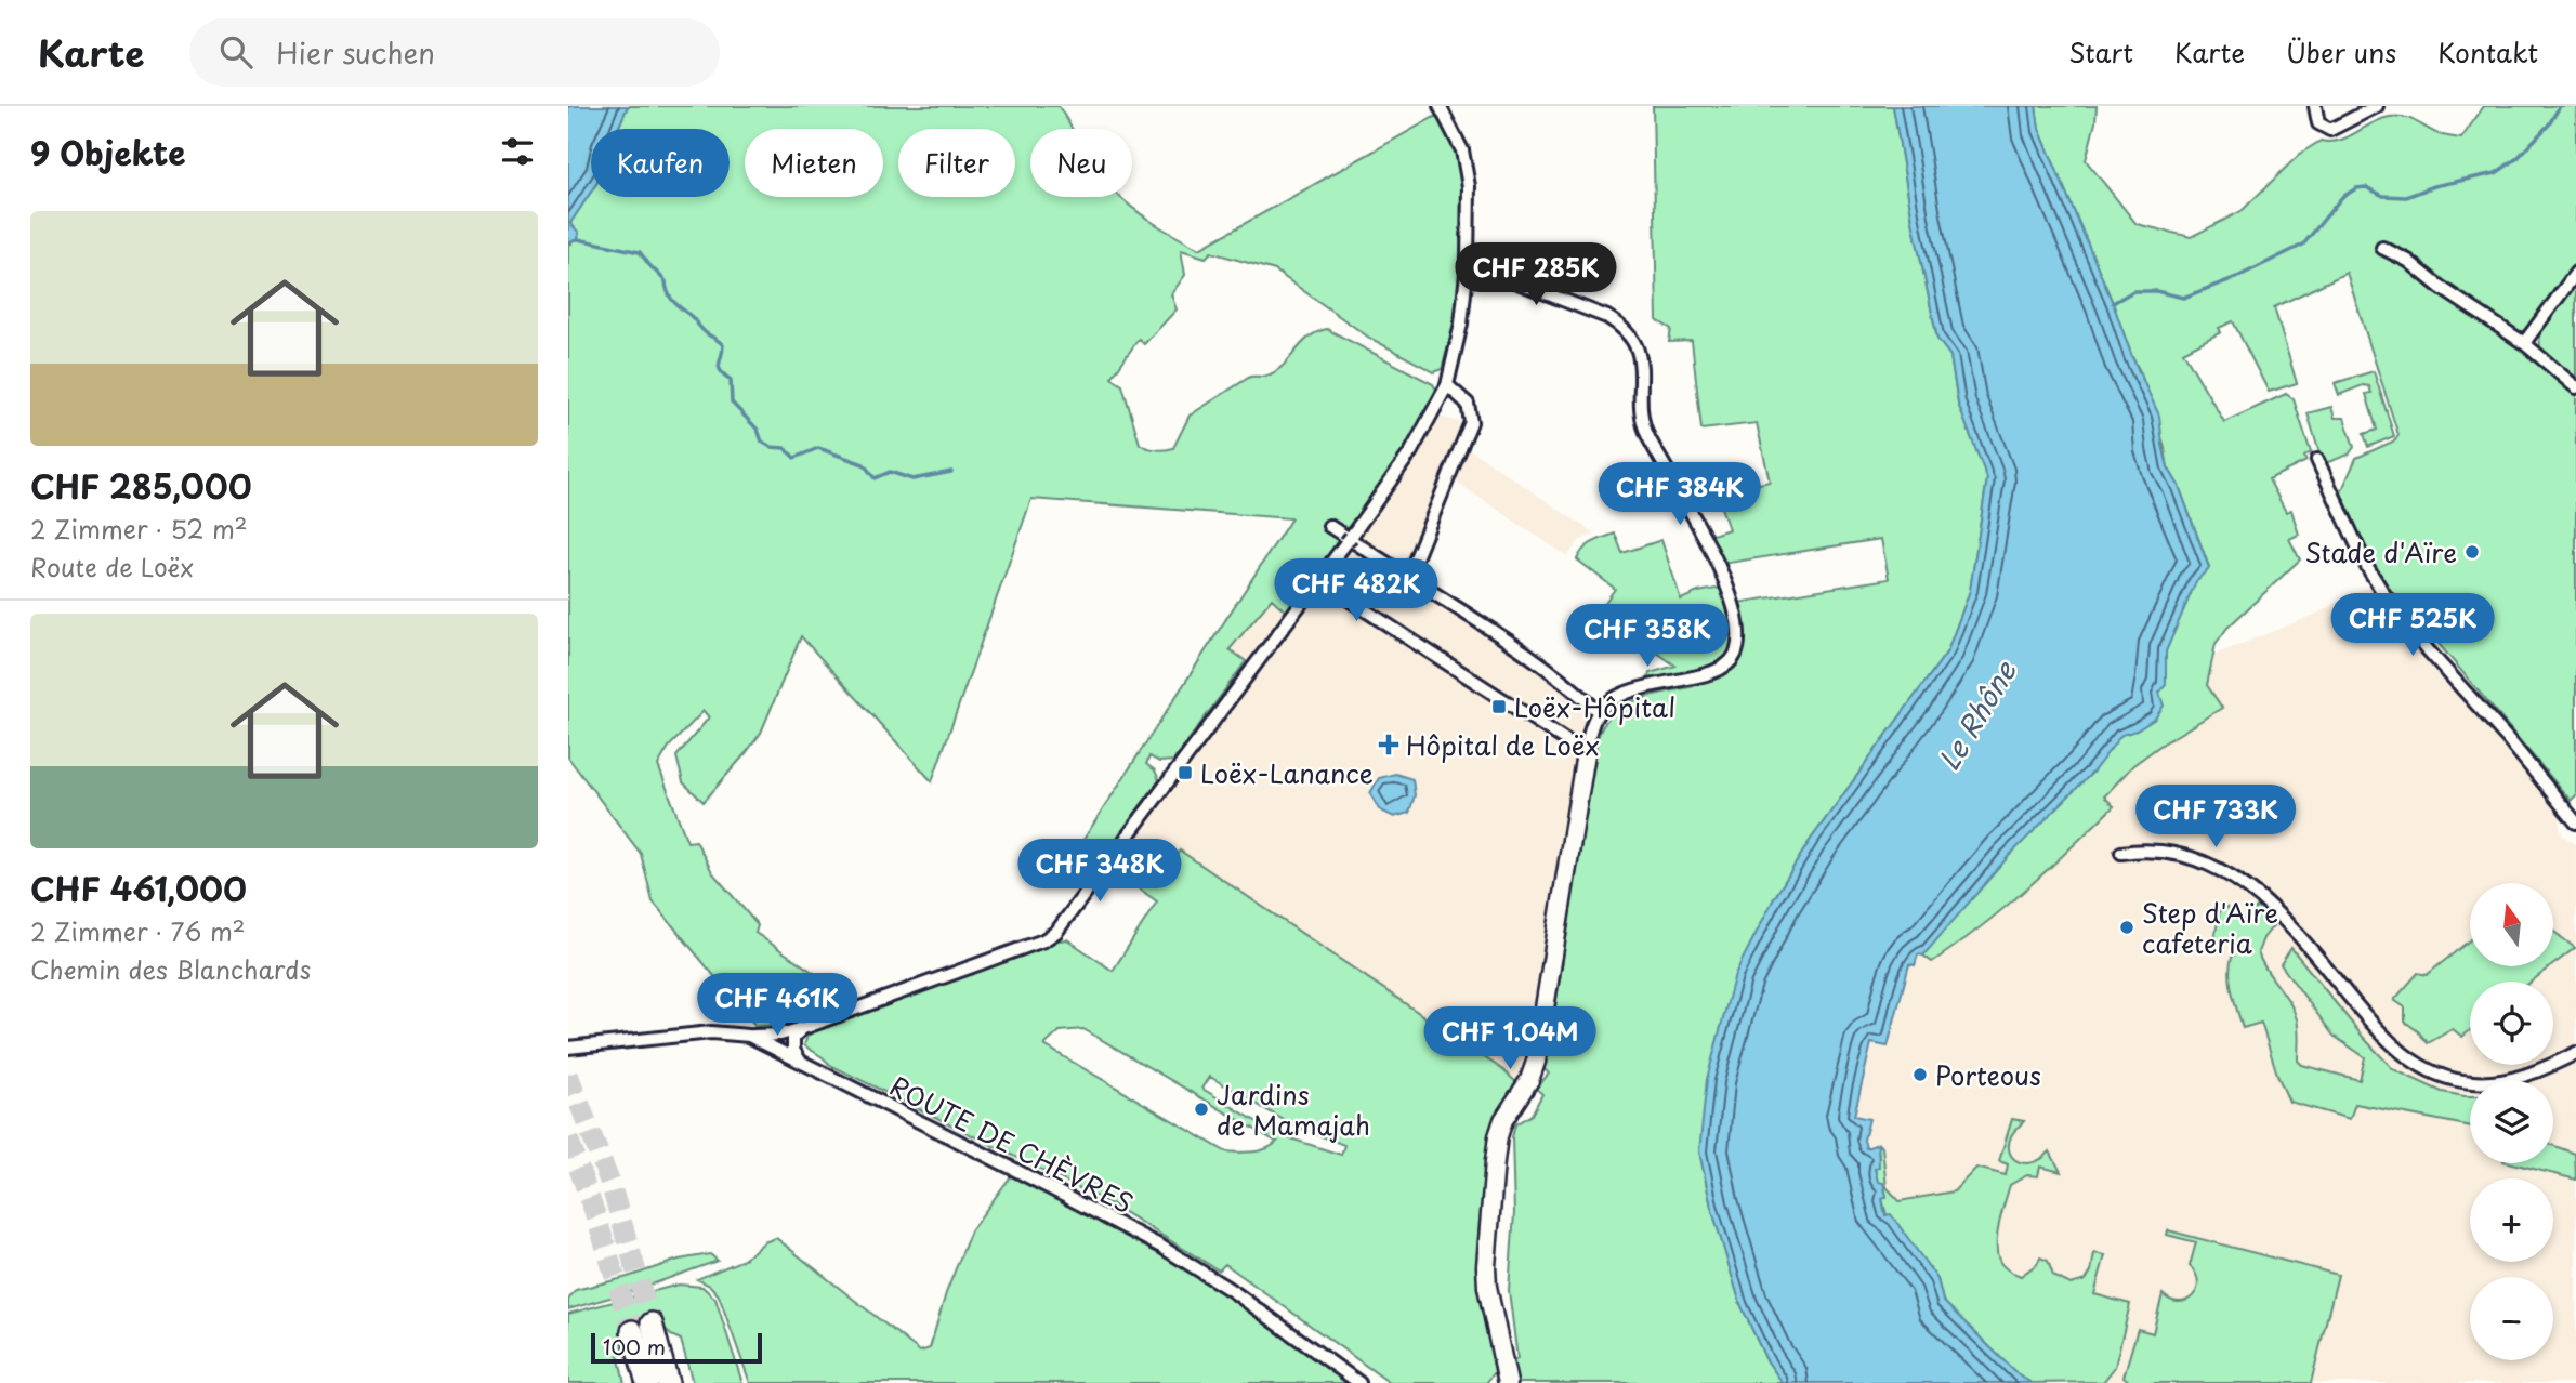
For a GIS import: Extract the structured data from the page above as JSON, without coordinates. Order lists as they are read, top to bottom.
{
  "streets": {
    "street": ["ROUTE DE CHÈVRES"]
  },
  "water": ["Le Rhône"],
  "places": {
    "other": [
      "Stade d'Aïre",
      "Step d'Aïre cafeteria",
      "Porteous",
      "Jardins de Mamajah"
    ],
    "transit": ["Loëx-Hôpital", "Loëx-Lanance"],
    "health": ["Hôpital de Loëx"]
  },
  "scale_bar": "100 m",
  "north": "top",
  "page": {
    "header": "Karte",
    "search": "Hier suchen",
    "nav": [
      "Start",
      "Karte",
      "Über uns",
      "Kontakt"
    ],
    "heading": "9 Objekte",
    "chip": [
      "Kaufen",
      "Mieten",
      "Filter",
      "Neu"
    ],
    "list": [
      {
        "name": "CHF 285,000",
        "note": "2 Zimmer · 52 m² · Route de Loëx"
      },
      {
        "name": "CHF 461,000",
        "note": "2 Zimmer · 76 m² · Chemin des Blanchards"
      }
    ],
    "price": [
      "CHF 285K",
      "CHF 384K",
      "CHF 482K",
      "CHF 525K",
      "CHF 358K",
      "CHF 733K",
      "CHF 348K",
      "CHF 461K",
      "CHF 1.04M"
    ],
    "map_buttons": ["+", "−"],
    "scale": "100 m"
  }
}
